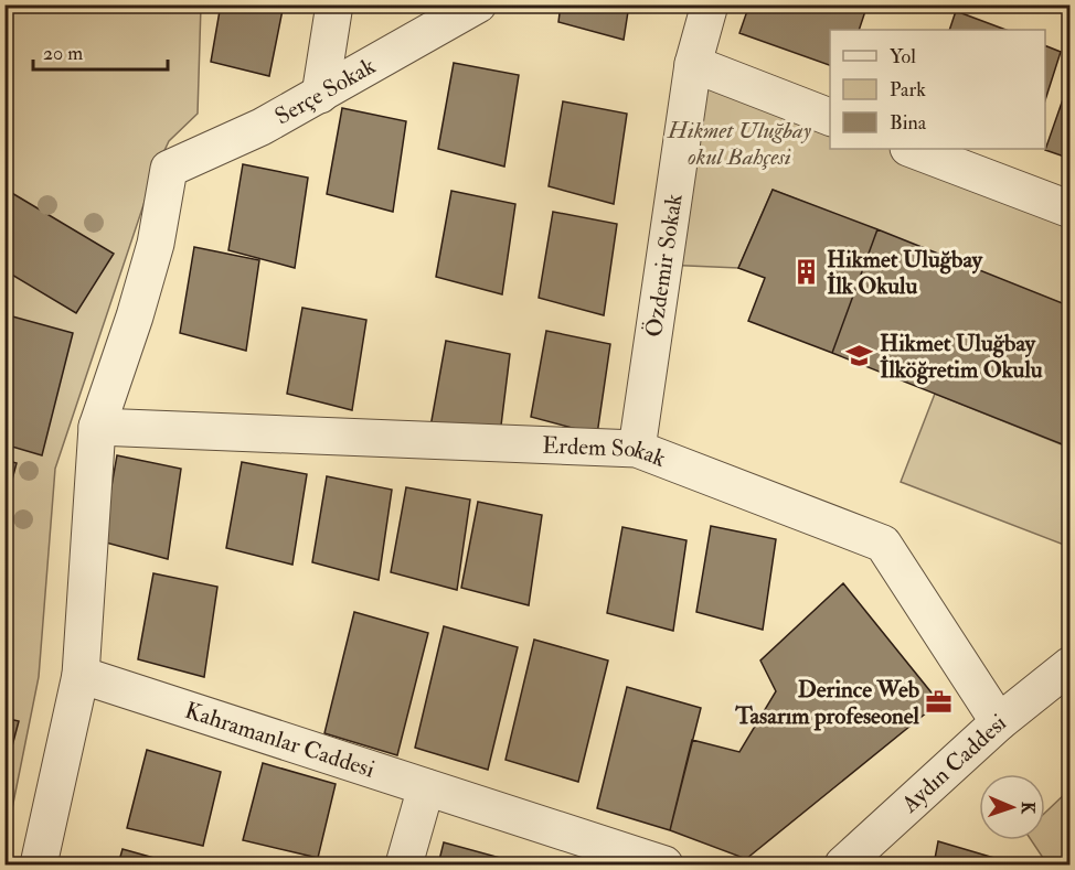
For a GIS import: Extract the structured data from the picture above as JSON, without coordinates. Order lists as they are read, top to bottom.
{
  "streets": {
    "street": [
      "Serçe Sokak",
      "Özdemir Sokak",
      "Erdem Sokak",
      "Kahramanlar Caddesi",
      "Aydın Caddesi"
    ]
  },
  "crossings": [
    ["Serçe Sokak", "Erdem Sokak"],
    ["Özdemir Sokak", "Erdem Sokak"],
    ["Erdem Sokak", "Aydın Caddesi"]
  ],
  "parks": ["Hikmet Uluğbay okul Bahçesi"],
  "places": {
    "building": ["Hikmet Uluğbay İlk Okulu"],
    "school or university": ["Hikmet Uluğbay İlköğretim Okulu"],
    "office": ["Derince Web Tasarım profeseonel"]
  },
  "legend": ["Yol", "Park", "Bina"],
  "scale_bar": "20 m",
  "north": "right"
}
